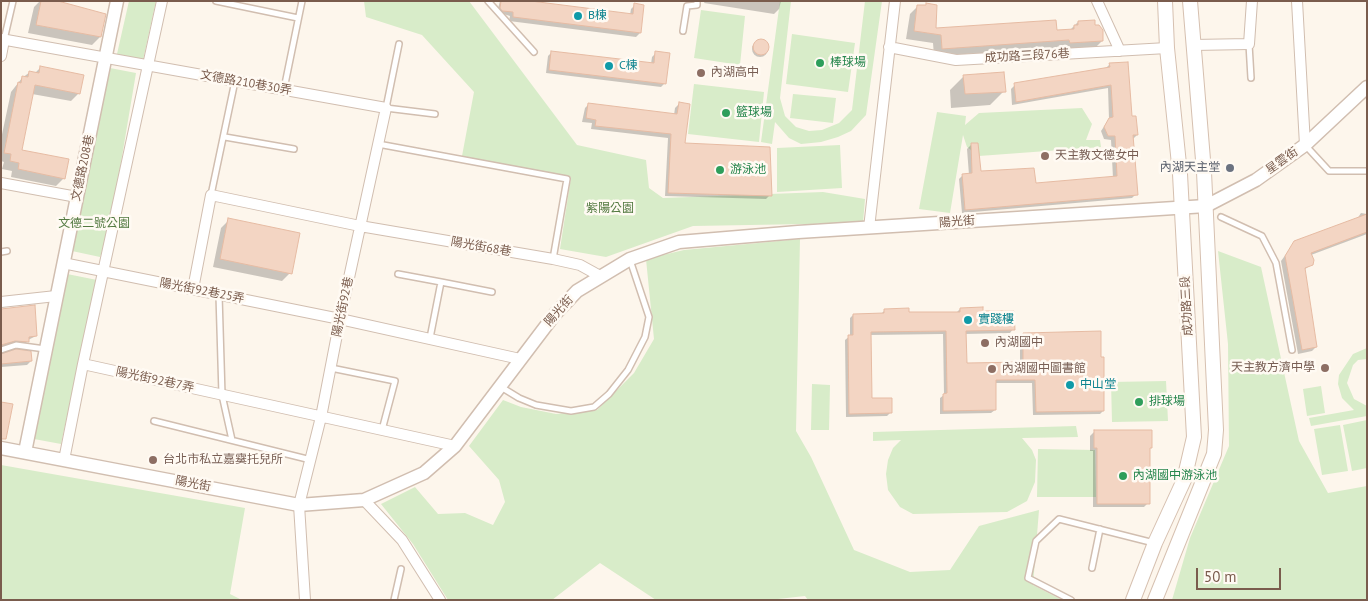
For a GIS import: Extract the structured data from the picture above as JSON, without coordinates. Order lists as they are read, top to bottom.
{
  "streets": {
    "main road": ["成功路三段"],
    "street": [
      "成功路三段76巷",
      "文德路210巷30弄",
      "星雲街",
      "文德路208巷",
      "陽光街",
      "陽光街68巷",
      "陽光街92巷25弄",
      "陽光街92巷",
      "陽光街92巷7弄"
    ]
  },
  "crossings": [
    ["成功路三段76巷", "成功路三段"],
    ["文德路210巷30弄", "文德路208巷"],
    ["文德路210巷30弄", "陽光街92巷"],
    ["星雲街", "陽光街"],
    ["星雲街", "成功路三段"],
    ["文德路208巷", "陽光街"],
    ["文德路208巷", "陽光街92巷25弄"],
    ["陽光街", "陽光街68巷"],
    ["陽光街", "陽光街92巷25弄"],
    ["陽光街", "成功路三段"],
    ["陽光街", "陽光街92巷"],
    ["陽光街", "陽光街92巷7弄"],
    ["陽光街68巷", "陽光街92巷"],
    ["陽光街92巷25弄", "陽光街92巷"],
    ["陽光街92巷", "陽光街92巷7弄"]
  ],
  "parks": ["紫陽公園", "文德二號公園"],
  "places": [
    "B棟",
    "棒球場",
    "C棟",
    "內湖高中",
    "籃球場",
    "天主教文德女中",
    "內湖天主堂",
    "游泳池",
    "實踐樓",
    "內湖國中",
    "天主教方濟中學",
    "內湖國中圖書館",
    "中山堂",
    "排球場",
    "台北市私立嘉霙托兒所",
    "內湖國中游泳池"
  ],
  "scale_bar": "50 m"
}
